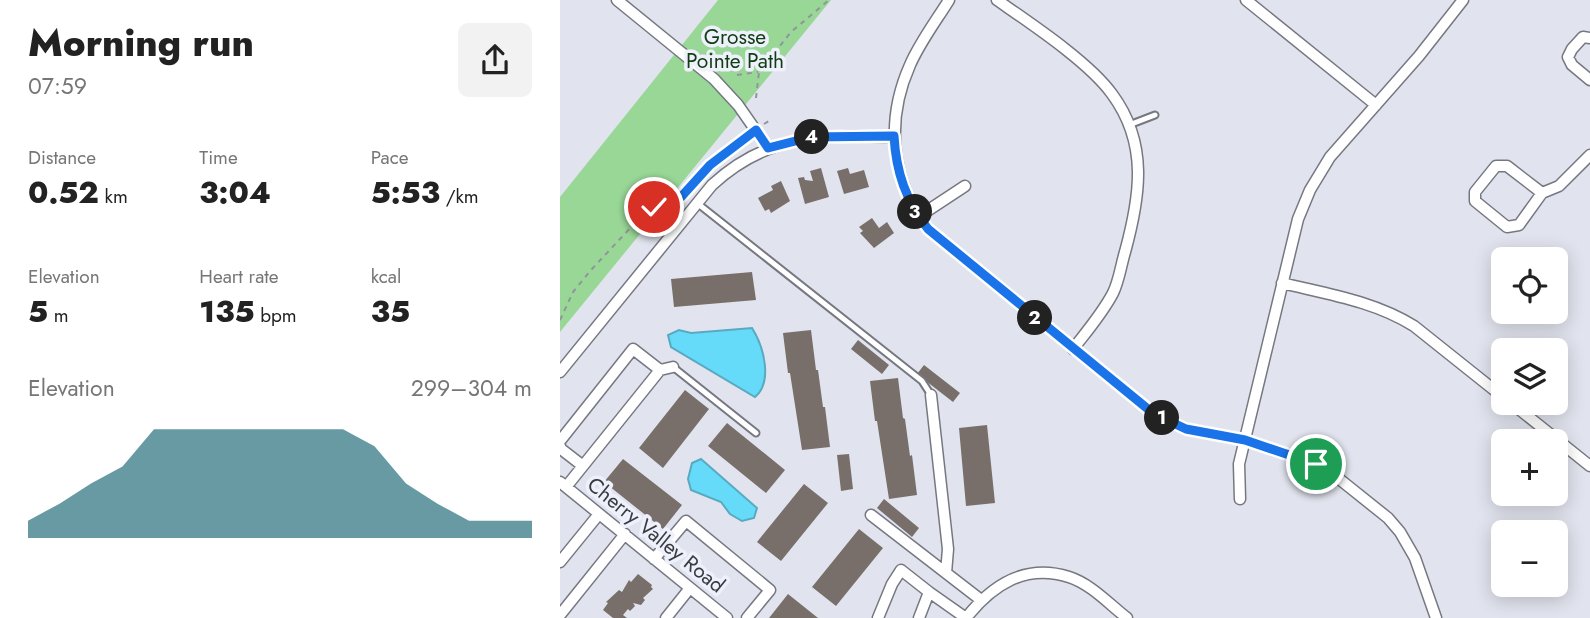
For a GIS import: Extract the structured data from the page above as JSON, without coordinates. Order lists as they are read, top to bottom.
{
  "streets": {
    "street": ["Cherry Valley Road"]
  },
  "parks": ["Grosse Pointe Path"],
  "page": {
    "heading": ["Morning run", "07:59"],
    "stats": [
      ["Distance", "0.52 km"],
      ["Time", "3:04"],
      ["Pace", "5:53 /km"],
      ["Elevation", "5 m"],
      ["Heart rate", "135 bpm"],
      ["kcal", "35"]
    ],
    "pins": [
      "4",
      "3",
      "2",
      "1"
    ],
    "map_buttons": ["+", "−"],
    "chart": ["Elevation", "299–304 m"]
  }
}
